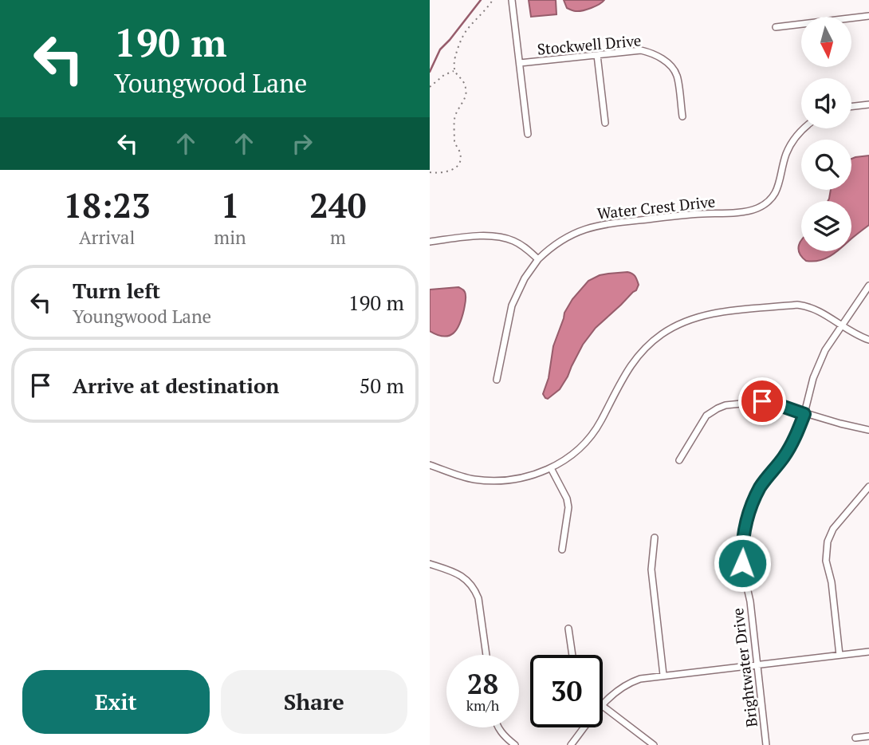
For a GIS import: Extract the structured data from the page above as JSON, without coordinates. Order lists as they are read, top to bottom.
{
  "streets": {
    "street": ["Stockwell Drive", "Water Crest Drive", "Brightwater Drive"]
  },
  "north": "bottom",
  "page": {
    "turn": ["190 m", "Youngwood Lane"],
    "eta": [
      "18:23",
      "Arrival",
      "1",
      "min",
      "240",
      "m"
    ],
    "list": [
      {
        "name": "Turn left",
        "note": "Youngwood Lane",
        "value": "190 m"
      },
      {
        "name": "Arrive at destination",
        "value": "50 m"
      }
    ],
    "speed": "28 km/h",
    "limit": "30",
    "buttons": ["Exit", "Share"]
  }
}
